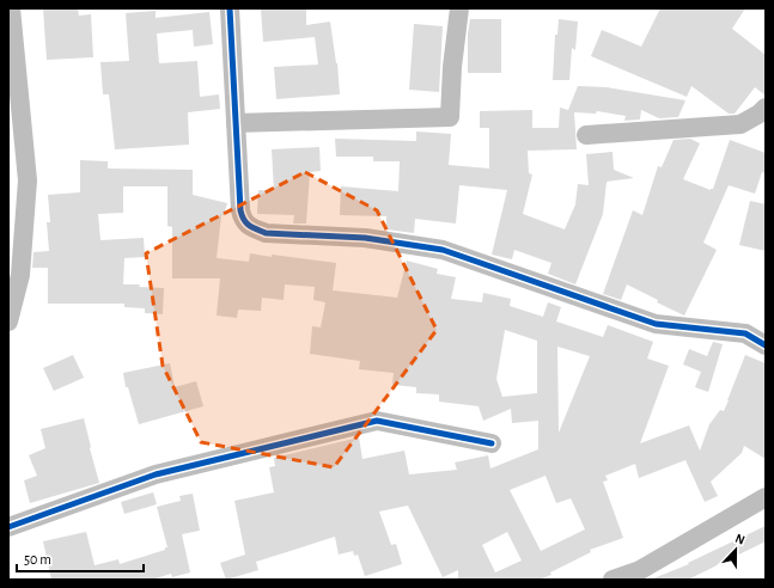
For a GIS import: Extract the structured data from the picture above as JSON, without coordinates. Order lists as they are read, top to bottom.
{
  "scale_bar": "50 m",
  "north": "top"
}
